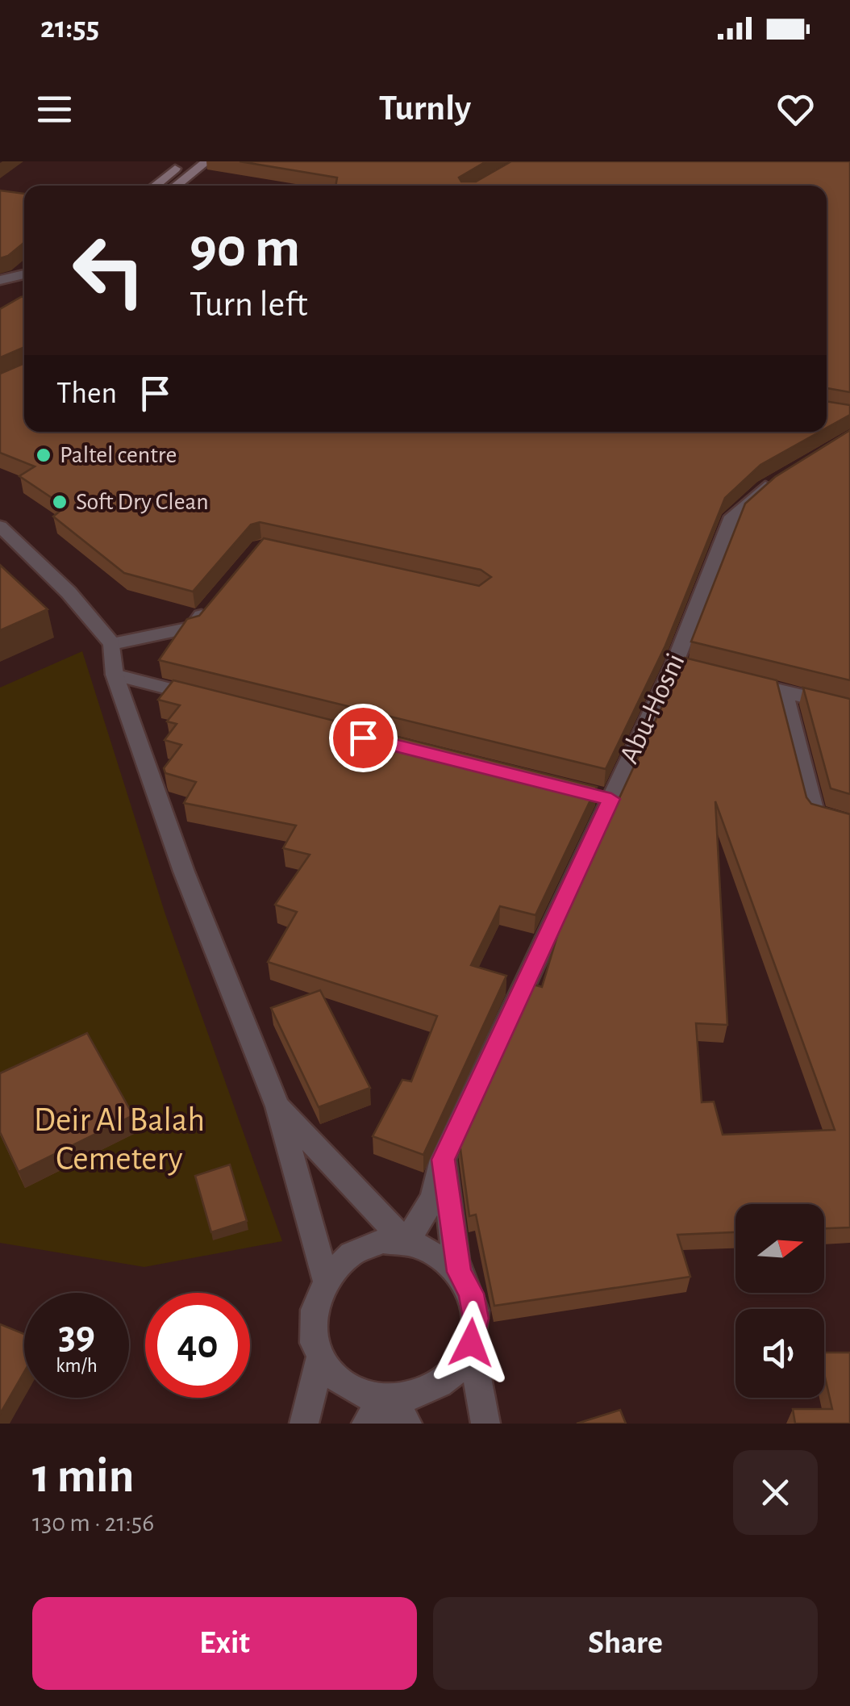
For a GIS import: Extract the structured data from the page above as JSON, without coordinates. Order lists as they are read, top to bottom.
{
  "streets": {
    "street": ["Abu-Hosni"]
  },
  "parks": ["Deir Al Balah Cemetery"],
  "places": ["Paltel centre", "Soft Dry Clean"],
  "north": "right",
  "page": {
    "status": "21:55",
    "header": "Turnly",
    "turn": ["90 m", "Turn left"],
    "then": "Then",
    "speed": "39 km/h",
    "limit": "40",
    "heading": ["1 min", "130 m · 21:56"],
    "buttons": ["Exit", "Share"]
  }
}
